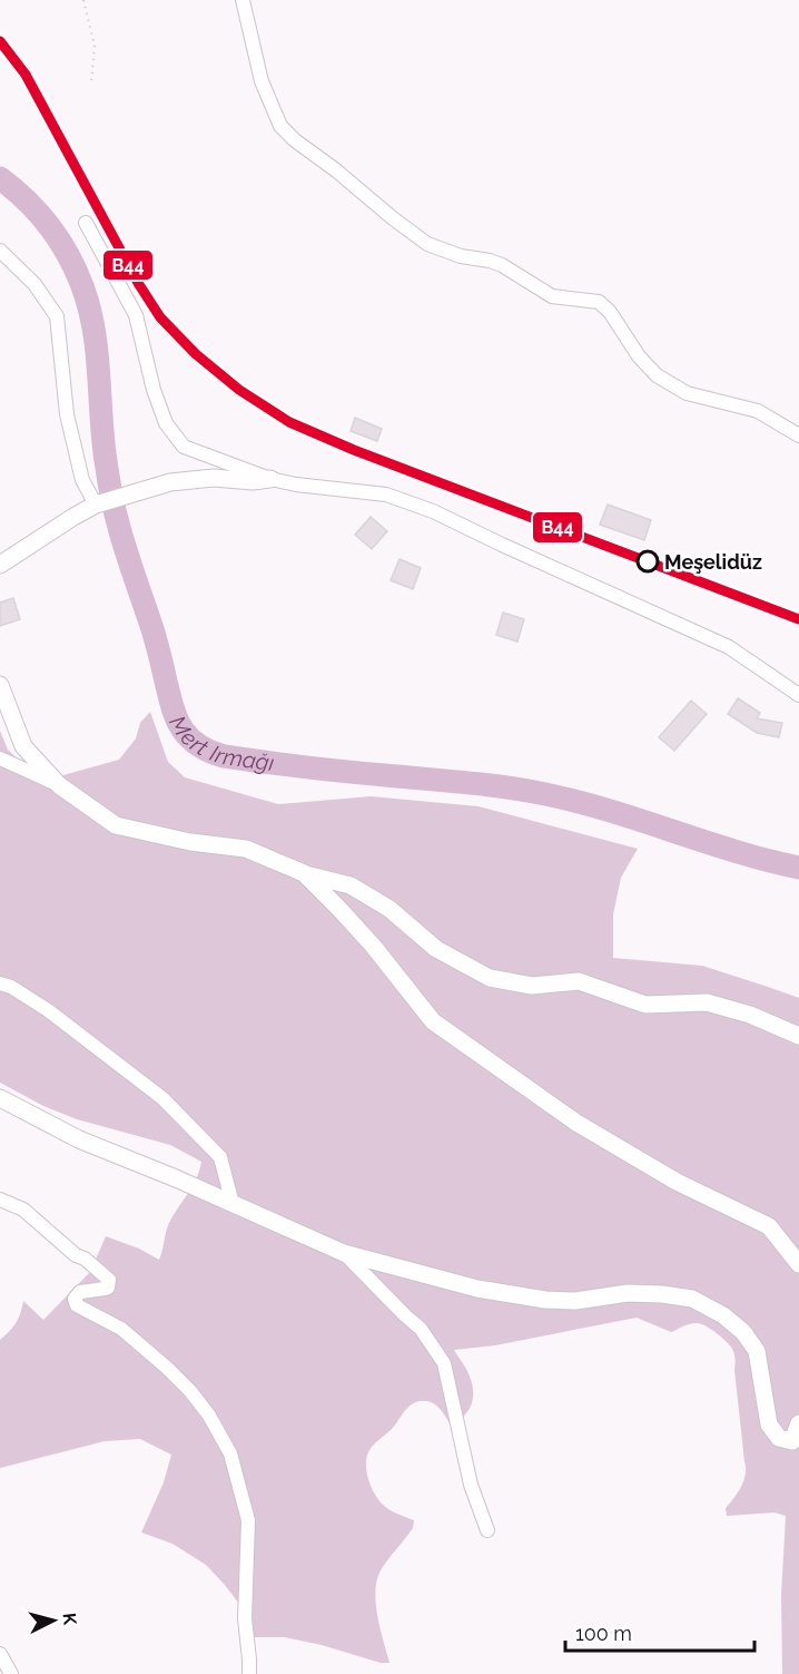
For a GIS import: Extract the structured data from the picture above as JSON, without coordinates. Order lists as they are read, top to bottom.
{
  "water": ["Mert Irmağı"],
  "places": ["Meşelidüz"],
  "lines": ["transit line B44"],
  "scale_bar": "100 m",
  "north": "right"
}
